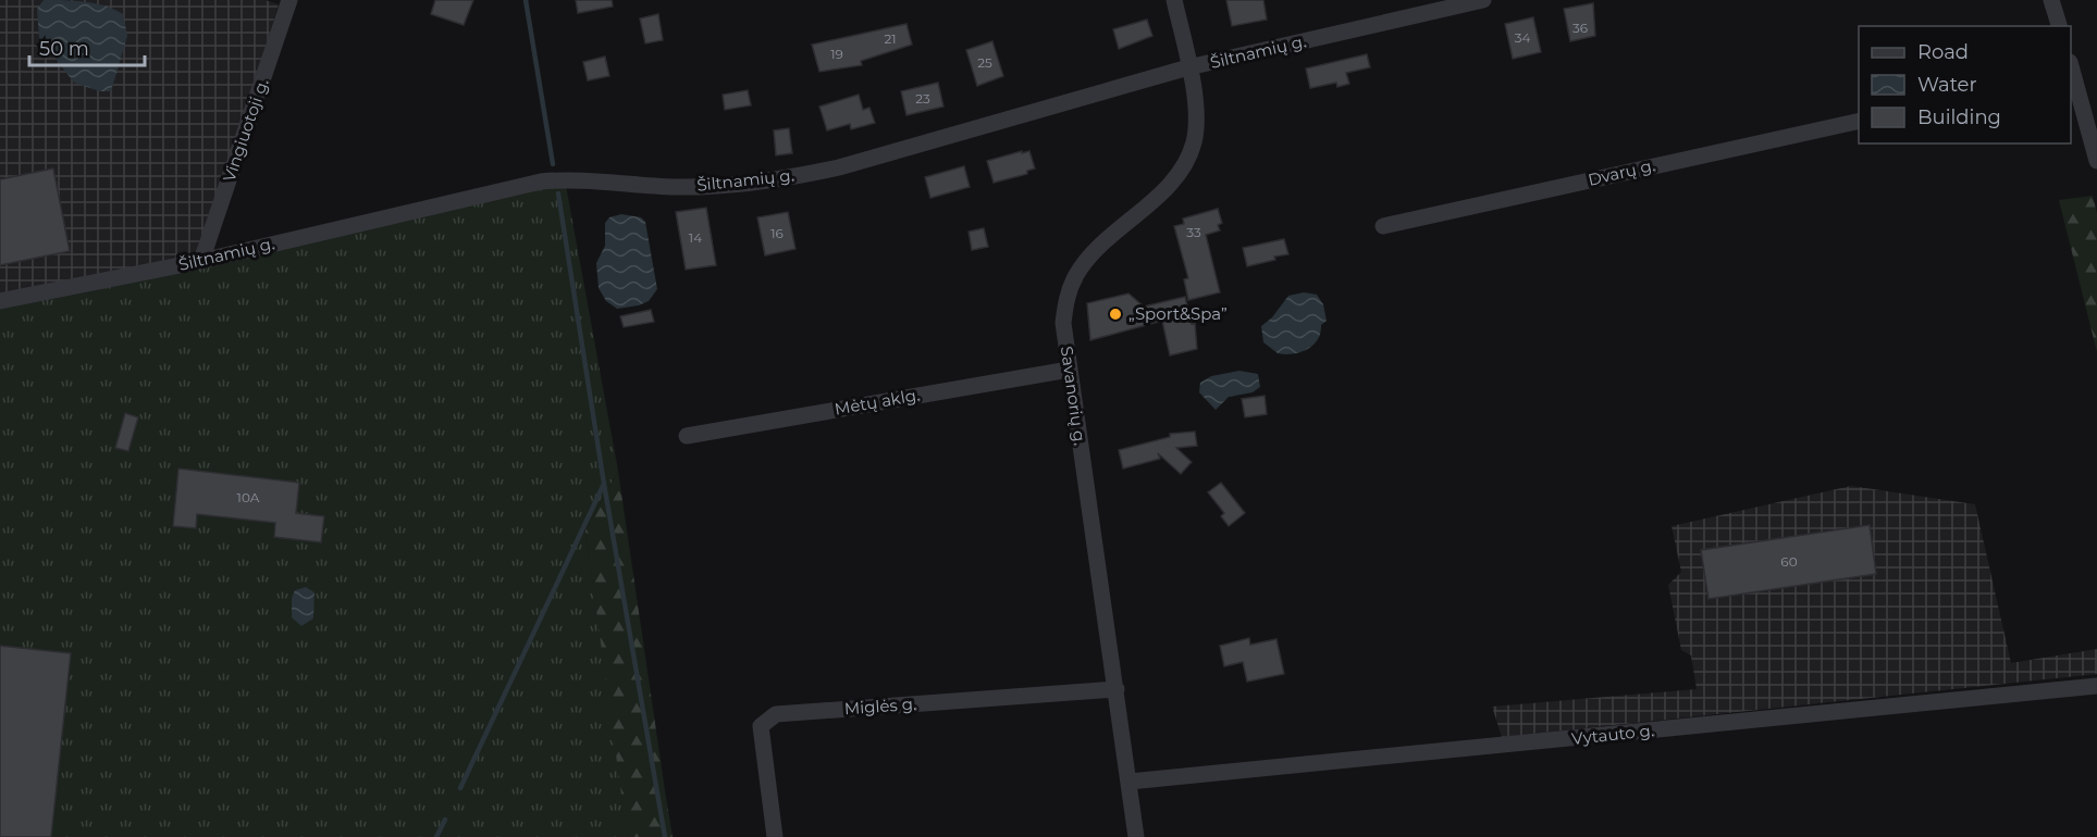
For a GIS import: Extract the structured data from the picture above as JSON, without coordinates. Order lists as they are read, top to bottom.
{
  "streets": {
    "street": [
      "Šiltnamių g.",
      "Vingiuotoji g.",
      "Dvarų g.",
      "Savanorių g.",
      "Mėtų aklg.",
      "Miglės g.",
      "Vytauto g."
    ]
  },
  "crossings": [
    ["Šiltnamių g.", "Vingiuotoji g."],
    ["Šiltnamių g.", "Savanorių g."],
    ["Savanorių g.", "Mėtų aklg."],
    ["Savanorių g.", "Miglės g."],
    ["Savanorių g.", "Vytauto g."]
  ],
  "places": ["„Sport&Spa”"],
  "house_numbers": [
    "36",
    "34",
    "21",
    "19",
    "25",
    "23",
    "33",
    "16",
    "14",
    "10A",
    "60"
  ],
  "legend": ["Road", "Water", "Building"],
  "scale_bar": "50 m"
}
